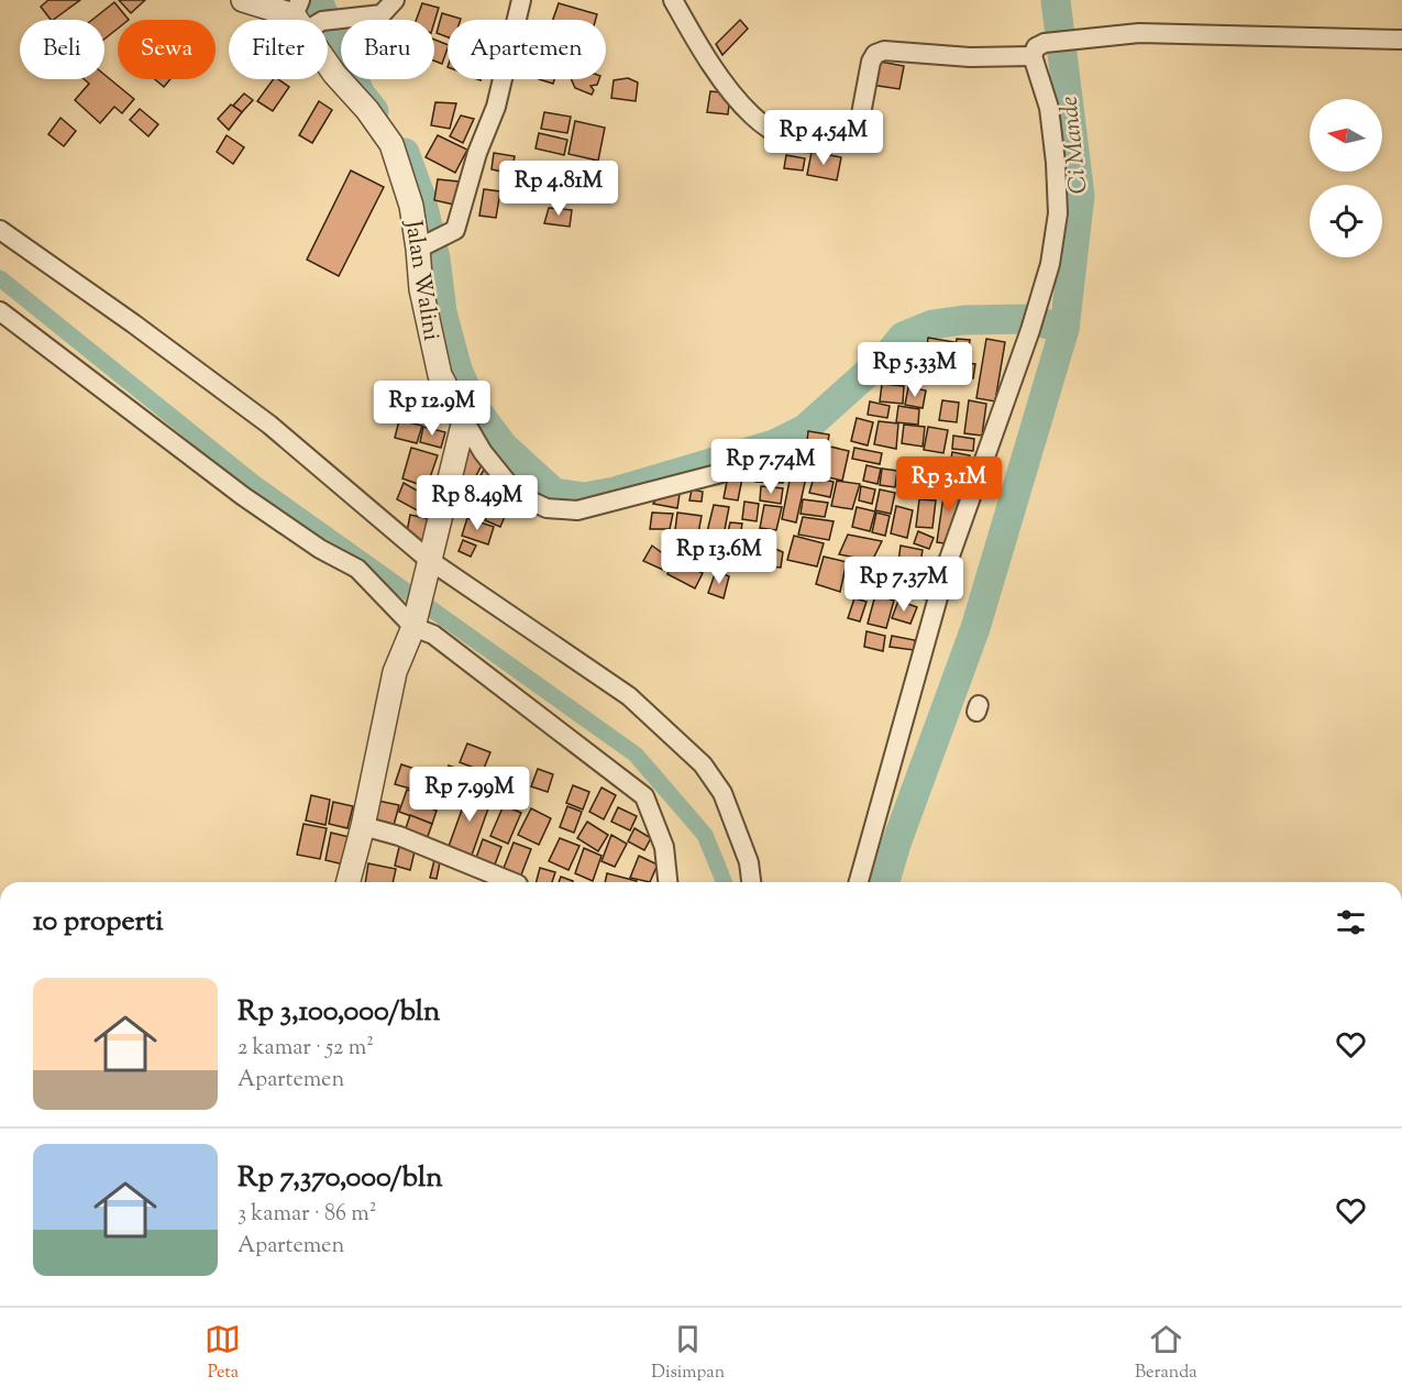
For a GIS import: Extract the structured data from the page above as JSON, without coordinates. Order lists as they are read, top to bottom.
{
  "streets": {
    "street": ["Jalan Walini"]
  },
  "water": ["Ci Mande"],
  "north": "left",
  "page": {
    "chip": [
      "Beli",
      "Sewa",
      "Filter",
      "Baru",
      "Apartemen"
    ],
    "price": [
      "Rp 4.54M",
      "Rp 4.81M",
      "Rp 5.33M",
      "Rp 12.9M",
      "Rp 7.74M",
      "Rp 3.1M",
      "Rp 8.49M",
      "Rp 13.6M",
      "Rp 7.37M",
      "Rp 7.99M"
    ],
    "heading": "10 properti",
    "list": [
      {
        "name": "Rp 3,100,000/bln",
        "note": "2 kamar · 52 m² · Apartemen"
      },
      {
        "name": "Rp 7,370,000/bln",
        "note": "3 kamar · 86 m² · Apartemen"
      }
    ],
    "tabs": ["Peta", "Disimpan", "Beranda"]
  }
}
